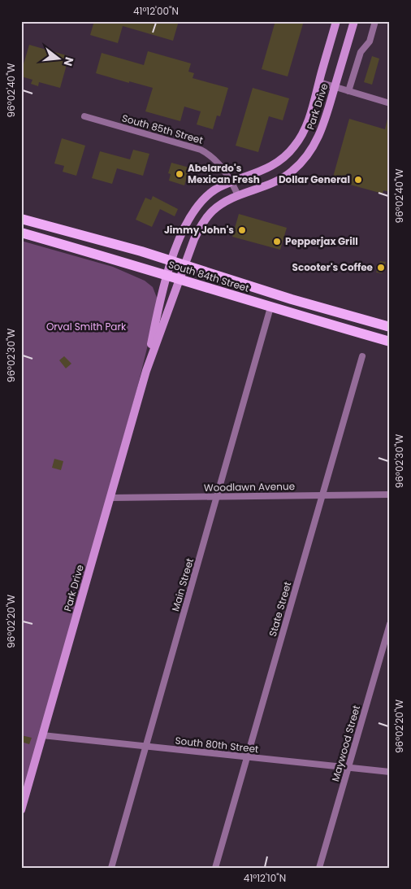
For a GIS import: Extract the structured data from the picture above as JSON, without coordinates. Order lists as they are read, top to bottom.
{
  "streets": {
    "main road": ["South 84th Street"],
    "street": [
      "Park Drive",
      "South 85th Street",
      "Woodlawn Avenue",
      "Main Street",
      "State Street",
      "Maywood Street",
      "South 80th Street"
    ]
  },
  "crossings": [
    ["Park Drive", "South 85th Street"],
    ["Park Drive", "South 84th Street"],
    ["Park Drive", "Woodlawn Avenue"],
    ["Park Drive", "South 80th Street"],
    ["South 84th Street", "Main Street"],
    ["Woodlawn Avenue", "Main Street"],
    ["Woodlawn Avenue", "State Street"],
    ["Main Street", "South 80th Street"],
    ["State Street", "South 80th Street"],
    ["Maywood Street", "South 80th Street"]
  ],
  "parks": ["Orval Smith Park"],
  "places": [
    "Abelardo's Mexican Fresh",
    "Dollar General",
    "Jimmy John's",
    "Pepperjax Grill",
    "Scooter's Coffee"
  ],
  "north": "right",
  "coordinates": [
    "41°12'00\"N",
    "96°02'40\"W",
    "96°02'30\"W",
    "96°02'20\"W",
    "41°12'10\"N"
  ]
}
